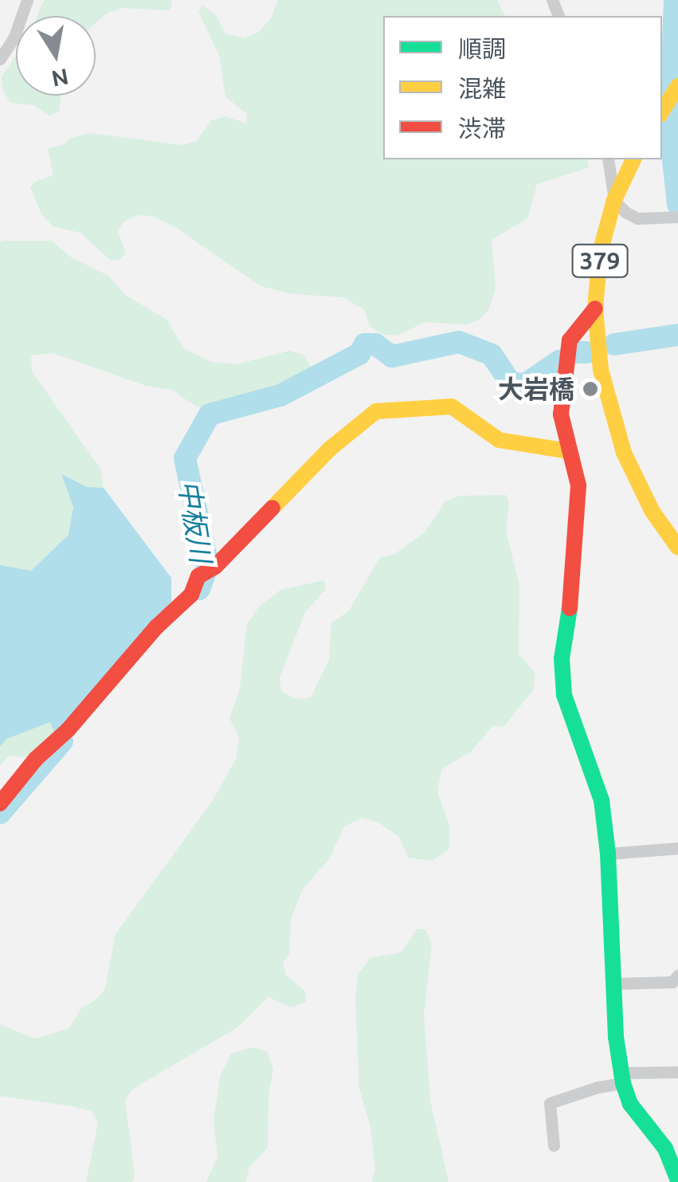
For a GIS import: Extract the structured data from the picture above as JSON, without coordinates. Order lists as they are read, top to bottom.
{
  "streets": {
    "main road": ["379"]
  },
  "water": ["中板川"],
  "places": ["大岩橋"],
  "legend": ["順調", "混雑", "渋滞"],
  "north": "bottom"
}
